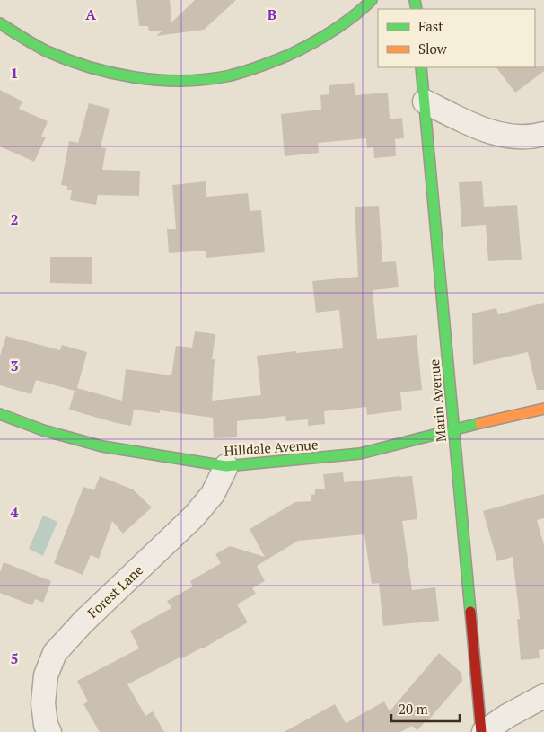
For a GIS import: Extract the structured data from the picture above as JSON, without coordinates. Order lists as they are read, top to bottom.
{
  "streets": {
    "street": ["Marin Avenue", "Hilldale Avenue", "Forest Lane"]
  },
  "crossings": [
    ["Marin Avenue", "Hilldale Avenue"],
    ["Hilldale Avenue", "Forest Lane"]
  ],
  "legend": ["Fast", "Slow"],
  "scale_bar": "20 m",
  "grid": {
    "columns": ["A", "B"],
    "rows": [
      "1",
      "2",
      "3",
      "4",
      "5"
    ]
  }
}
